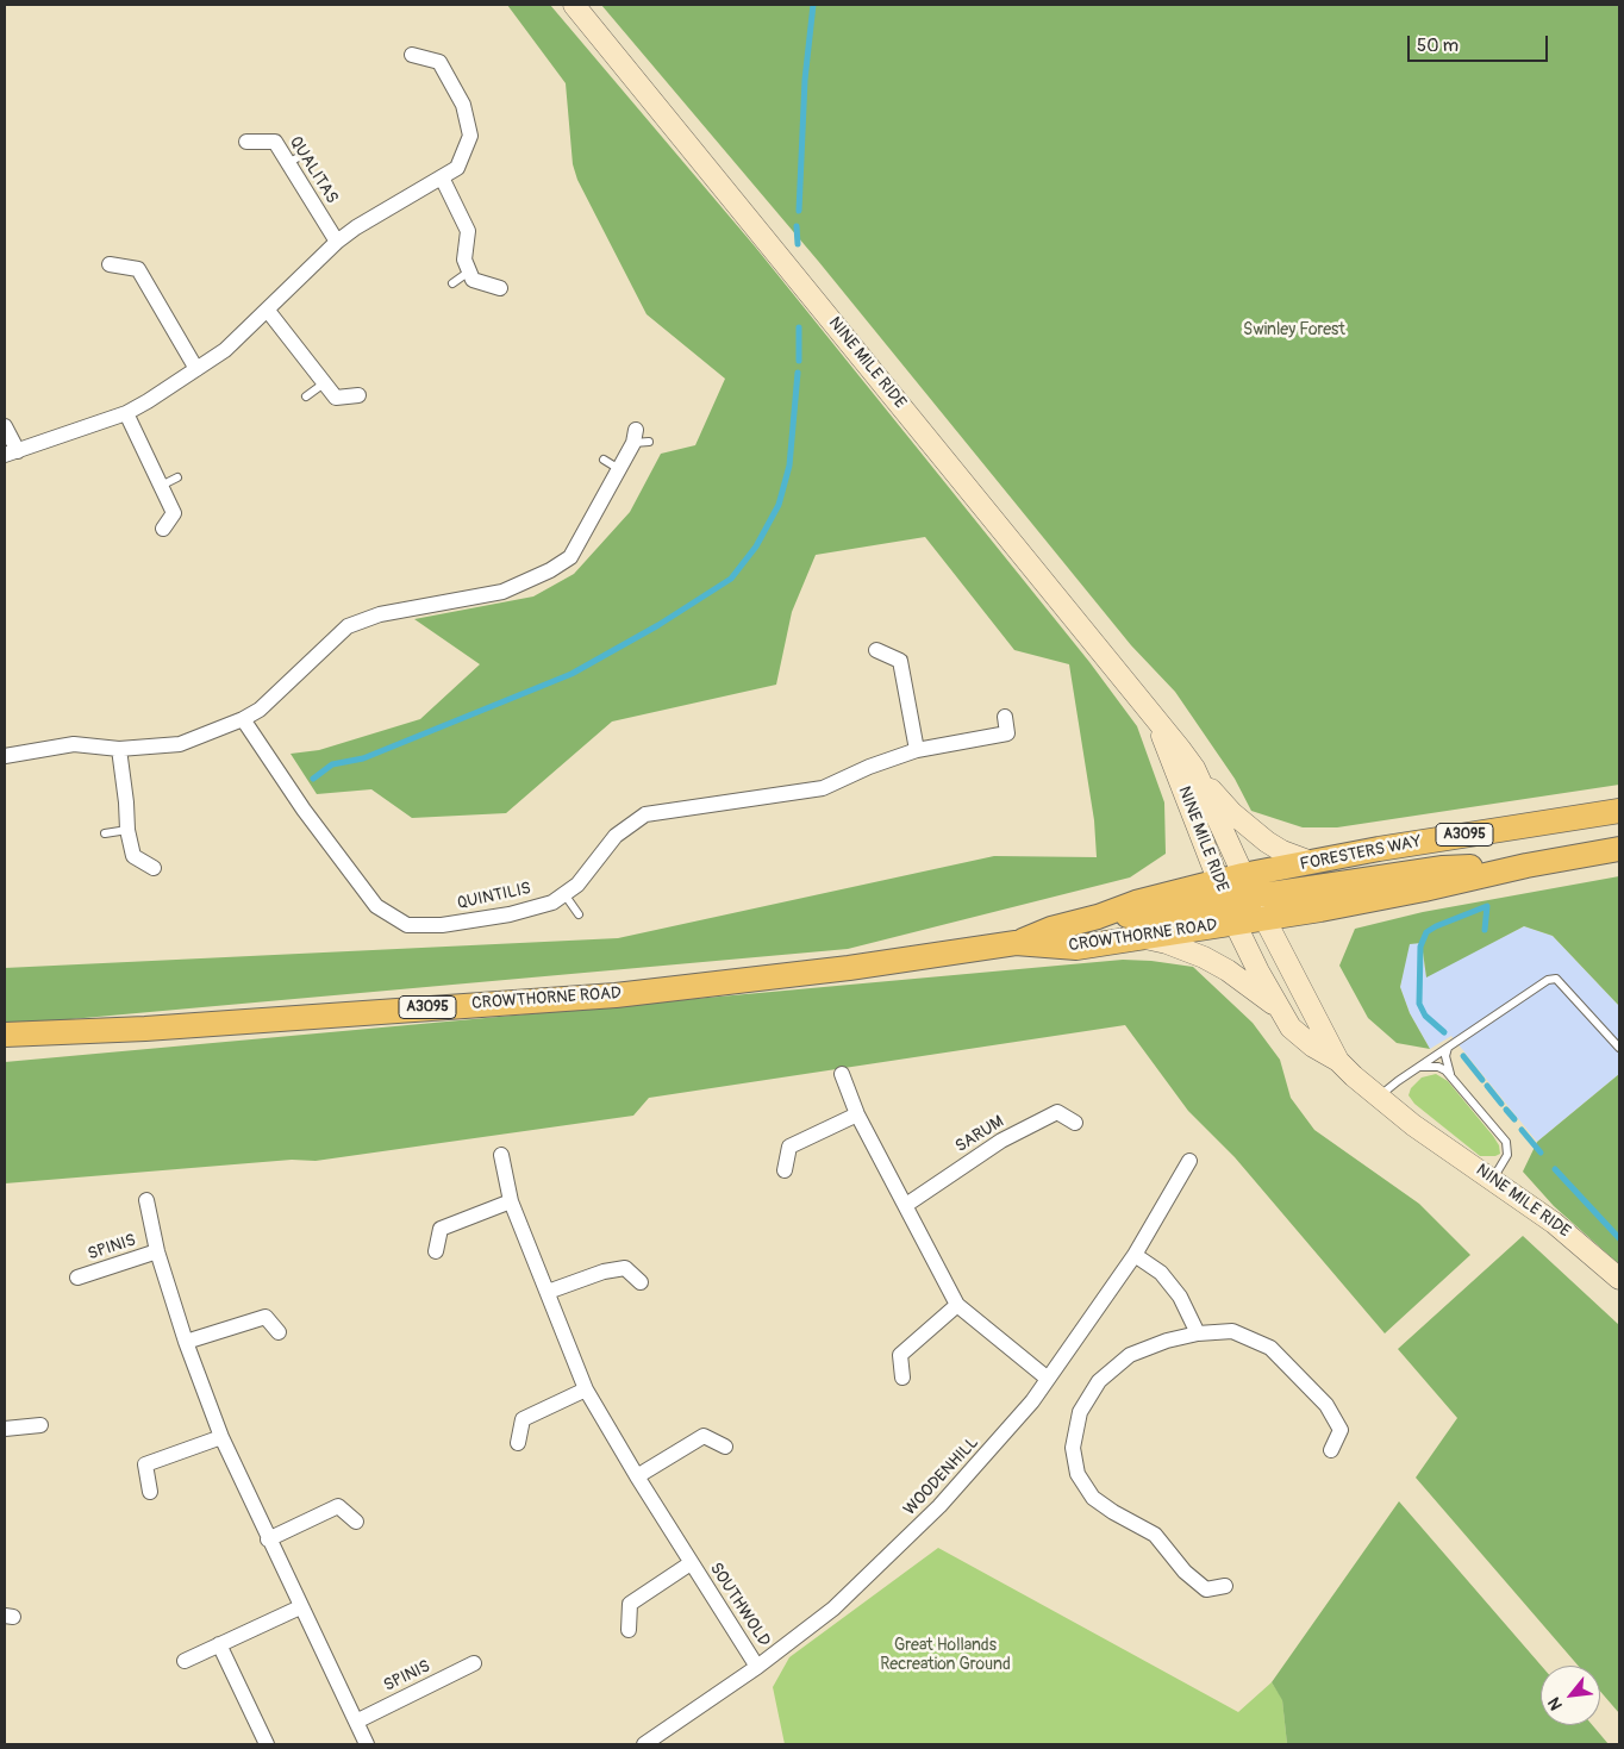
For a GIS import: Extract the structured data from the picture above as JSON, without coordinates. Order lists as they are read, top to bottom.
{
  "streets": {
    "main road": [
      "NINE MILE RIDE",
      "A3095",
      "FORESTERS WAY",
      "CROWTHORNE ROAD"
    ],
    "street": [
      "QUALITAS",
      "QUINTILIS",
      "SARUM",
      "SPINIS",
      "WOODENHILL",
      "SOUTHWOLD"
    ]
  },
  "crossings": [
    ["NINE MILE RIDE", "A3095"],
    ["NINE MILE RIDE", "FORESTERS WAY"],
    ["NINE MILE RIDE", "CROWTHORNE ROAD"],
    ["A3095", "FORESTERS WAY"],
    ["A3095", "CROWTHORNE ROAD"],
    ["WOODENHILL", "SOUTHWOLD"]
  ],
  "parks": ["Swinley Forest", "Great Hollands Recreation Ground"],
  "scale_bar": "50 m",
  "north": "bottom left"
}
